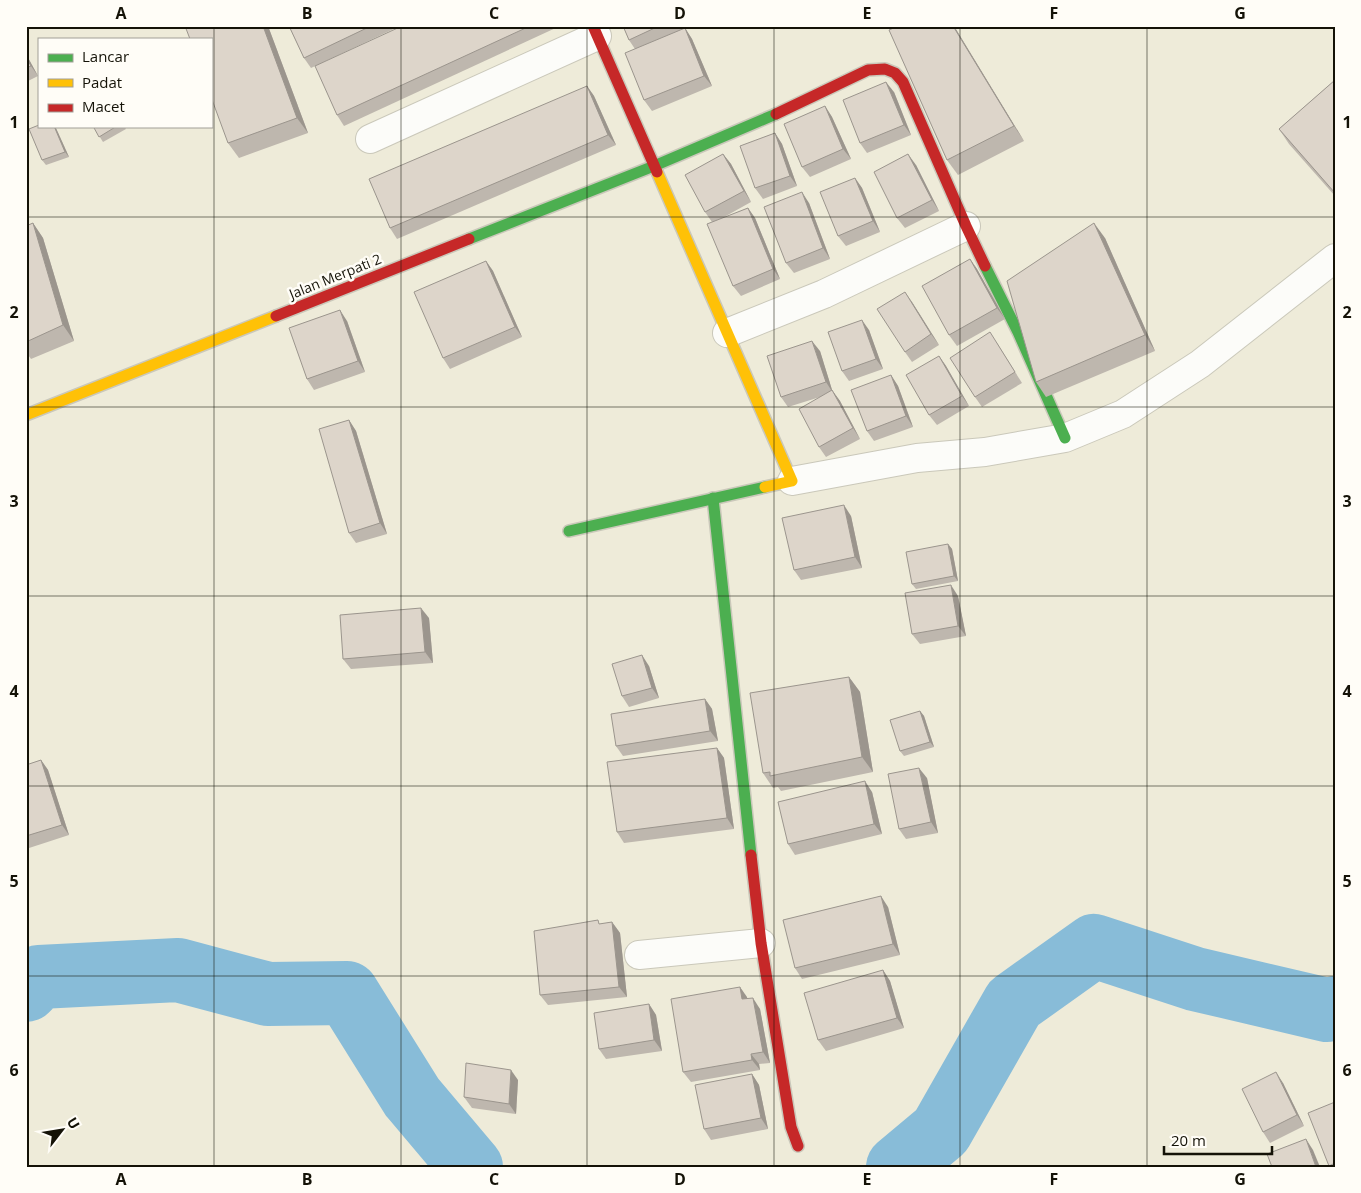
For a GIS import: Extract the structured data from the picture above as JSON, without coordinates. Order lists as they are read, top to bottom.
{
  "streets": {
    "street": ["Jalan Merpati 2"]
  },
  "legend": ["Lancar", "Padat", "Macet"],
  "scale_bar": "20 m",
  "north": "top right",
  "grid": {
    "columns": [
      "A",
      "B",
      "C",
      "D",
      "E",
      "F",
      "G"
    ],
    "rows": [
      "1",
      "2",
      "3",
      "4",
      "5",
      "6"
    ]
  }
}
